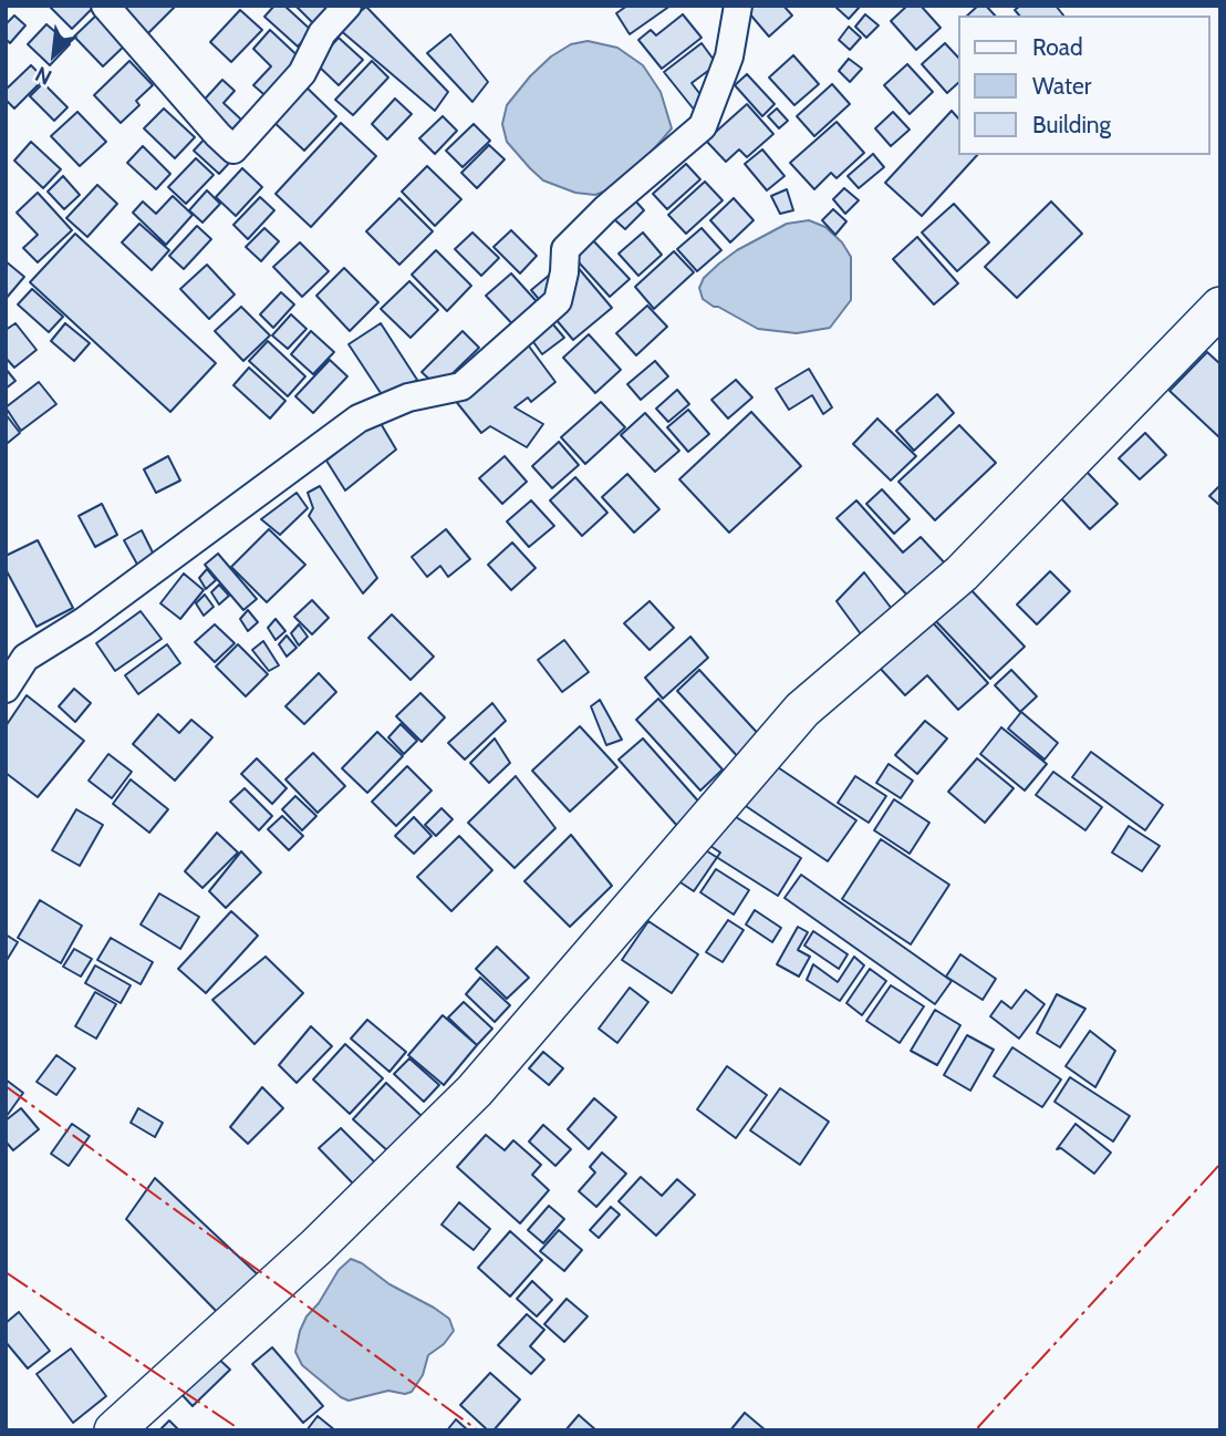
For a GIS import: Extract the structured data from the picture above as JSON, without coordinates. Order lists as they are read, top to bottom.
{
  "legend": ["Road", "Water", "Building"],
  "north": "bottom left"
}
